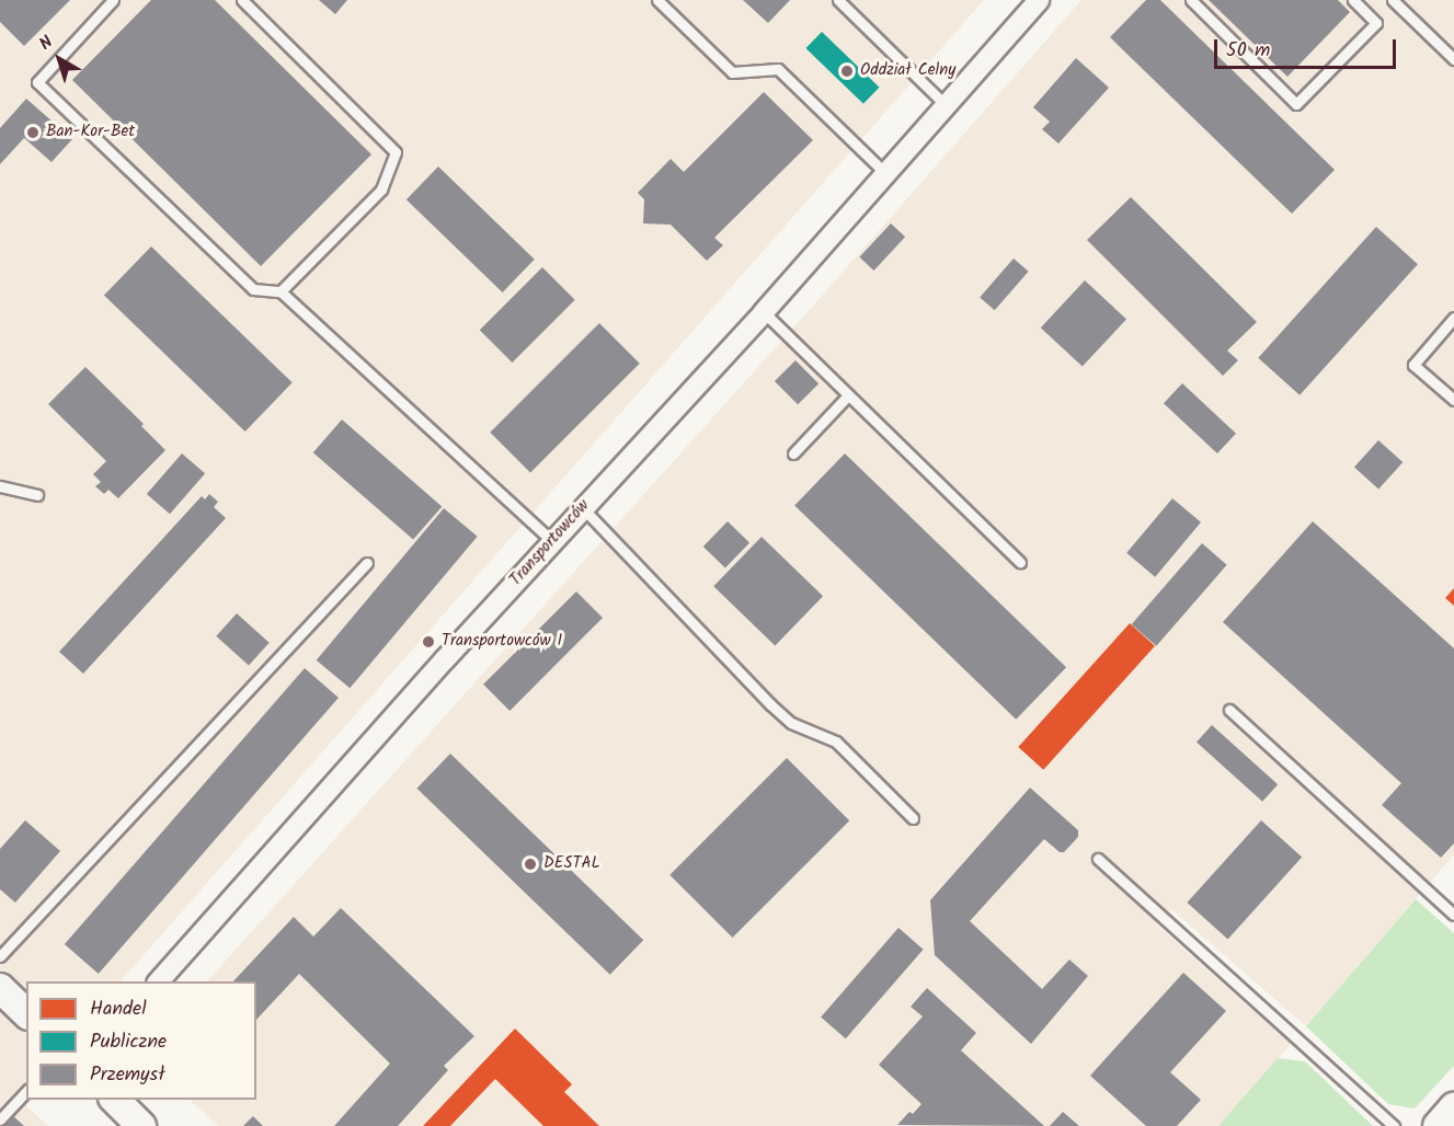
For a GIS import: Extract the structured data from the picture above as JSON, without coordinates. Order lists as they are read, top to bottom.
{
  "streets": {
    "street": ["Transportowców"]
  },
  "places": [
    "Oddział Celny",
    "Ban-Kor-Bet",
    "Transportowców I",
    "DESTAL"
  ],
  "legend": ["Handel", "Publiczne", "Przemysł"],
  "scale_bar": "50 m",
  "north": "top left"
}
